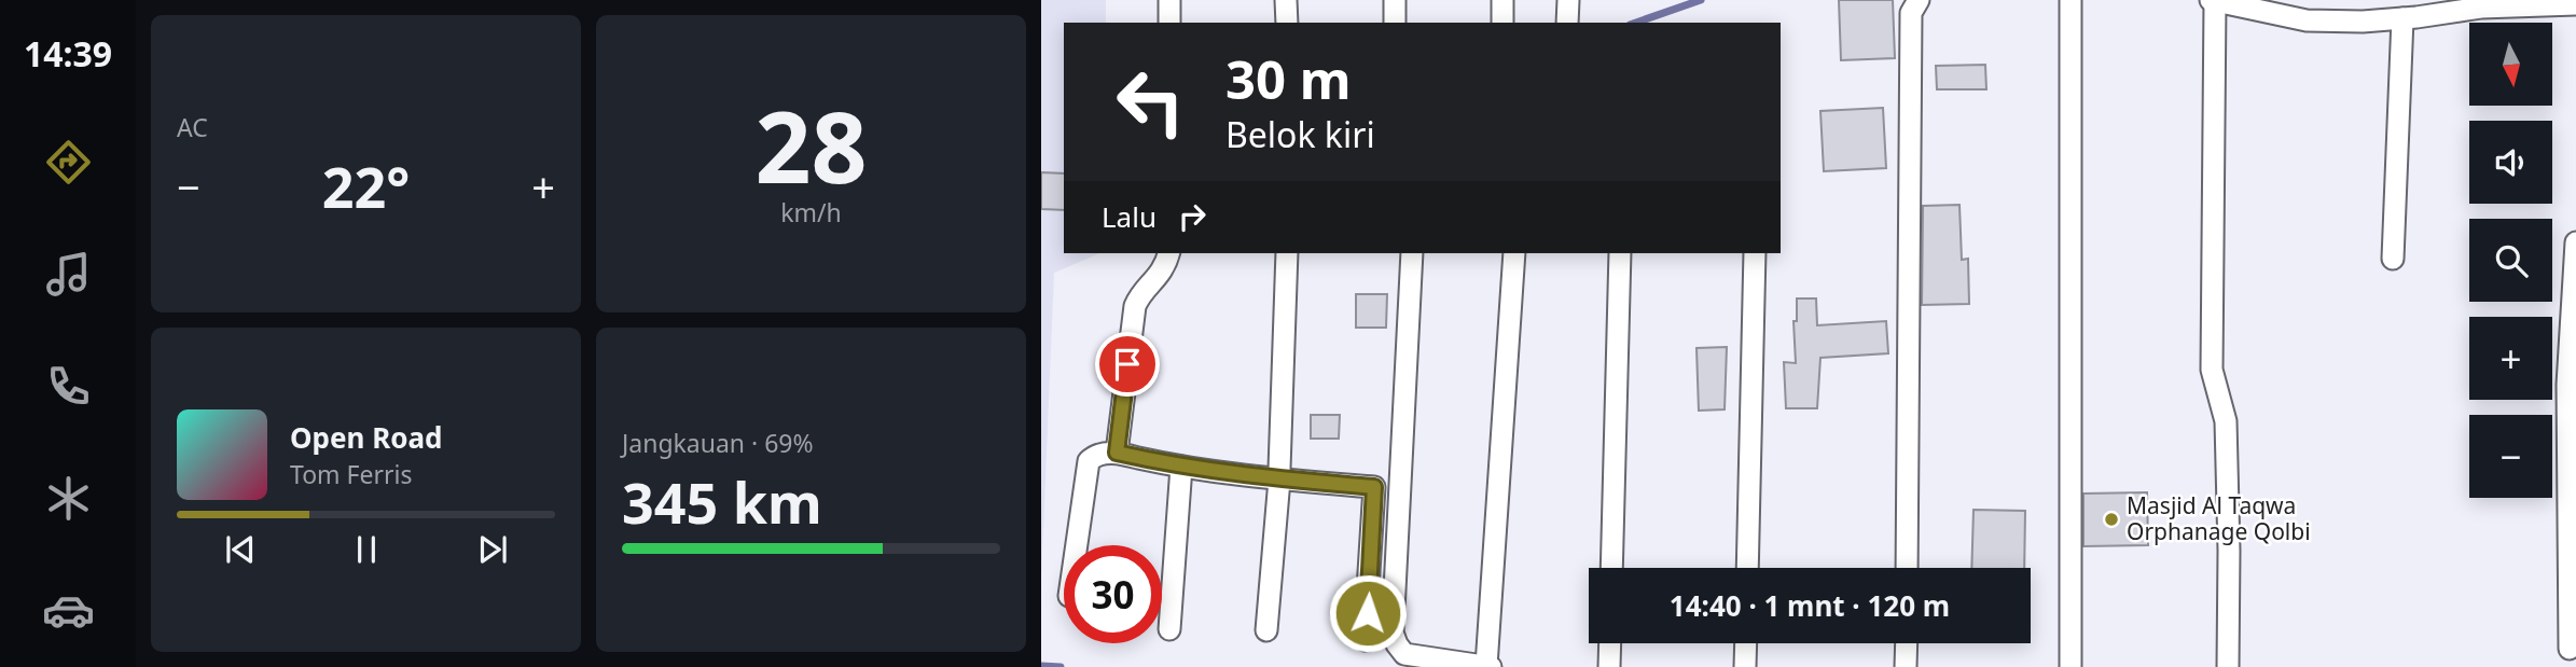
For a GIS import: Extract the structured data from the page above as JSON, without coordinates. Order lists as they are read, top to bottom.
{
  "places": ["Masjid Al Taqwa Orphanage Qolbi"],
  "north": "bottom",
  "page": {
    "tabs": "14:39",
    "tile": [
      "AC",
      ["28", "km/h"],
      ["Jangkauan · 69%", "345 km"]
    ],
    "map_buttons": ["+", "−"],
    "turn": ["30 m", "Belok kiri"],
    "heat": ["−", "22°", "+"],
    "then": "Lalu",
    "song": ["Open Road", "Tom Ferris"],
    "limit": "30",
    "trip": "14:40 · 1 mnt · 120 m"
  }
}
